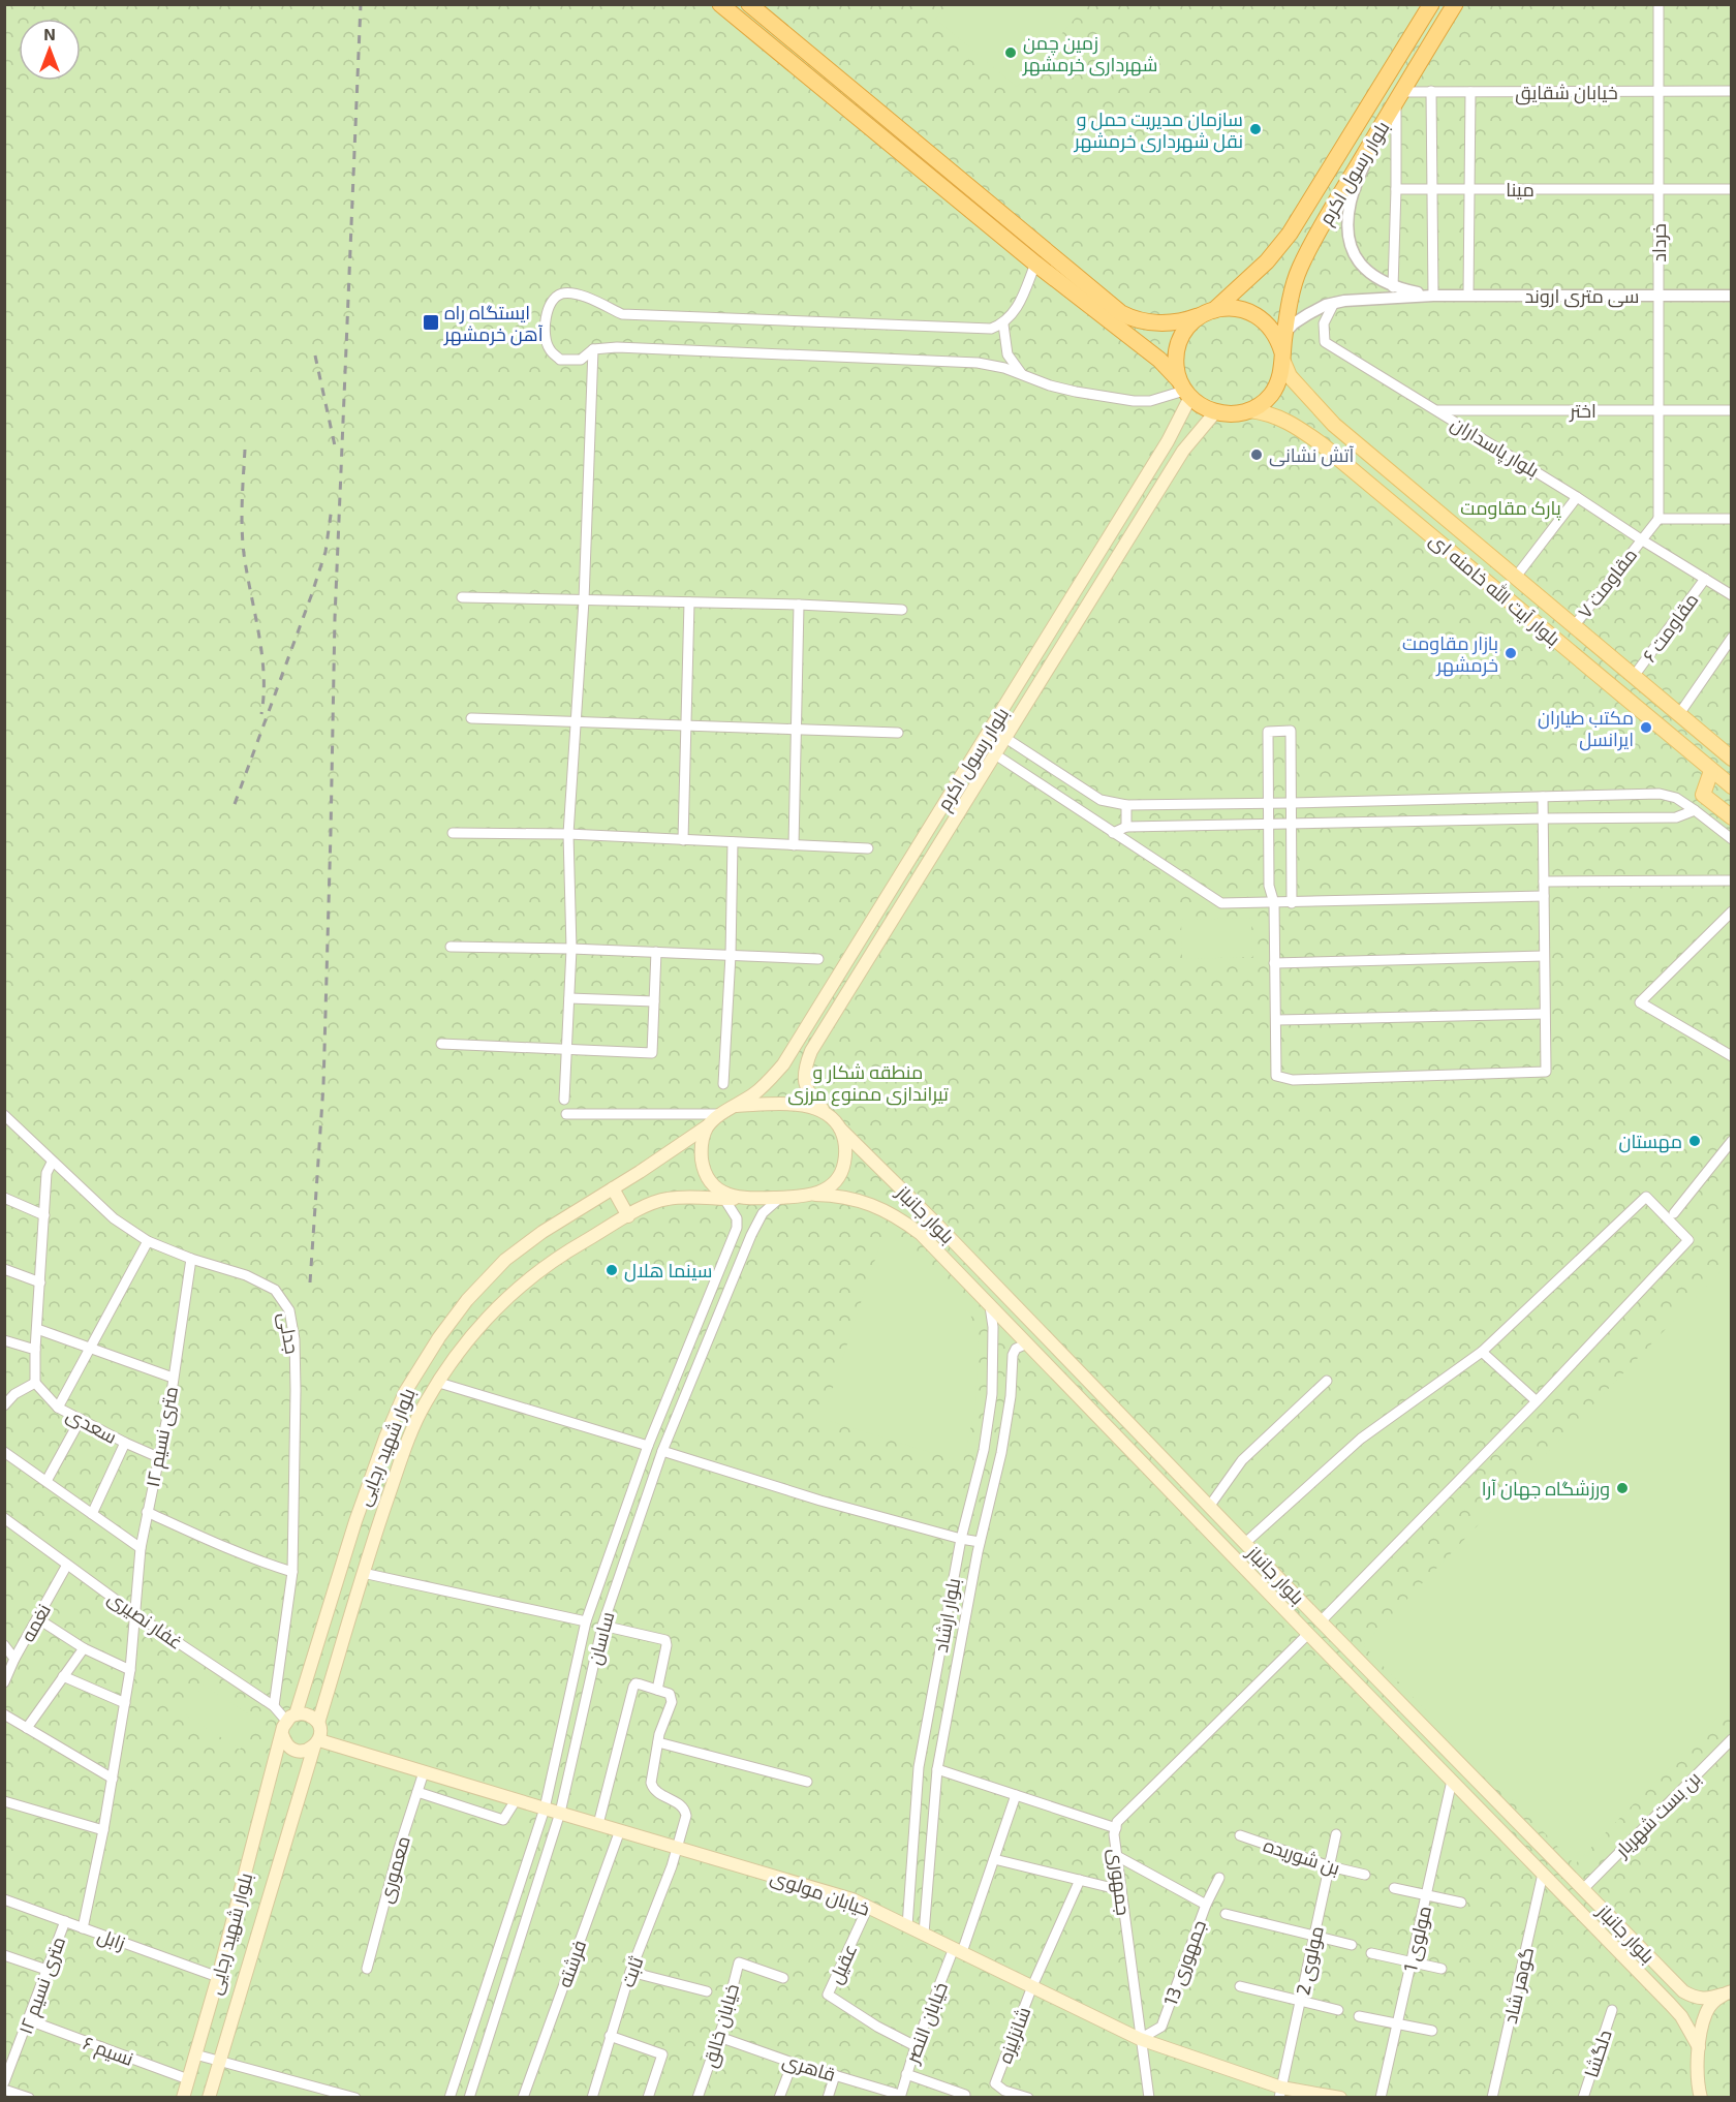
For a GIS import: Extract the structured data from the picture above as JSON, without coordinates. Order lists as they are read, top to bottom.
{
  "streets": {
    "highway": ["بلوار رسول اکرم"],
    "main road": [
      "بلوار آیت الله خامنه ای",
      "بلوار جانباز",
      "بلوار شهید رجایی",
      "خیابان مولوی"
    ],
    "street": [
      "خیابان شقایق",
      "مینا",
      "خرداد",
      "سی متری اروند",
      "اختر",
      "بلوار پاسداران",
      "مقاومت ۷",
      "مقاومت ۶",
      "جدلی",
      "سعدی",
      "۱۲ متری نسیم",
      "بلوار ارشاد",
      "غفار نصیری",
      "نغمه",
      "ساسان",
      "بن بست شهریار",
      "بن شوریده",
      "معموری",
      "جمهوری",
      "زابل",
      "مولوی 1",
      "مولوی 2",
      "جمهوری 13",
      "فرشته",
      "عقیل",
      "ثابت",
      "گوهر شاد",
      "خیابان النصر",
      "خیابان خالق",
      "شانزلیزه",
      "نسیم ۶",
      "دلگشا",
      "قاهری"
    ]
  },
  "crossings": [
    ["خیابان شقایق", "بلوار رسول اکرم"],
    ["خیابان شقایق", "خرداد"],
    ["بلوار رسول اکرم", "بلوار آیت الله خامنه ای"],
    ["بلوار رسول اکرم", "بلوار جانباز"],
    ["بلوار رسول اکرم", "بلوار شهید رجایی"],
    ["بلوار رسول اکرم", "ساسان"],
    ["مینا", "خرداد"],
    ["خرداد", "سی متری اروند"],
    ["خرداد", "اختر"],
    ["خرداد", "مقاومت ۷"],
    ["اختر", "بلوار پاسداران"],
    ["بلوار پاسداران", "مقاومت ۷"],
    ["بلوار پاسداران", "مقاومت ۶"],
    ["مقاومت ۷", "بلوار آیت الله خامنه ای"],
    ["بلوار آیت الله خامنه ای", "مقاومت ۶"],
    ["بلوار جانباز", "بلوار شهید رجایی"],
    ["بلوار جانباز", "بلوار ارشاد"],
    ["بلوار جانباز", "ساسان"],
    ["بلوار جانباز", "بن بست شهریار"],
    ["بلوار جانباز", "جمهوری"],
    ["بلوار جانباز", "مولوی 1"],
    ["بلوار جانباز", "گوهر شاد"],
    ["جدلی", "۱۲ متری نسیم"],
    ["جدلی", "غفار نصیری"],
    ["سعدی", "۱۲ متری نسیم"],
    ["۱۲ متری نسیم", "غفار نصیری"],
    ["۱۲ متری نسیم", "زابل"],
    ["۱۲ متری نسیم", "نسیم ۶"],
    ["بلوار شهید رجایی", "غفار نصیری"],
    ["بلوار شهید رجایی", "ساسان"],
    ["بلوار شهید رجایی", "خیابان مولوی"],
    ["بلوار شهید رجایی", "زابل"],
    ["بلوار شهید رجایی", "نسیم ۶"],
    ["بلوار ارشاد", "خیابان مولوی"],
    ["غفار نصیری", "نغمه"],
    ["غفار نصیری", "خیابان مولوی"],
    ["ساسان", "خیابان مولوی"],
    ["بن شوریده", "مولوی 2"],
    ["معموری", "خیابان مولوی"],
    ["جمهوری", "خیابان مولوی"],
    ["جمهوری", "جمهوری 13"],
    ["خیابان مولوی", "مولوی 2"],
    ["خیابان مولوی", "جمهوری 13"],
    ["خیابان مولوی", "فرشته"],
    ["خیابان مولوی", "عقیل"],
    ["خیابان مولوی", "ثابت"],
    ["خیابان مولوی", "خیابان النصر"],
    ["خیابان مولوی", "شانزلیزه"],
    ["عقیل", "خیابان النصر"],
    ["خیابان النصر", "قاهری"],
    ["خیابان خالق", "قاهری"]
  ],
  "parks": ["پارک مقاومت", "منطقه شکار و تیراندازی ممنوع مرزی"],
  "places": {
    "other": [
      "زمین چمن شهرداری خرمشهر",
      "سازمان مدیریت حمل و نقل شهرداری خرمشهر",
      "آتش نشانی",
      "بازار مقاومت خرمشهر",
      "مكتب طياران ايرانسل",
      "مهستان",
      "سینما هلال",
      "ورزشگاه جهان آرا"
    ],
    "transit": ["ایستگاه راه آهن خرمشهر"]
  },
  "north": "top"
}
